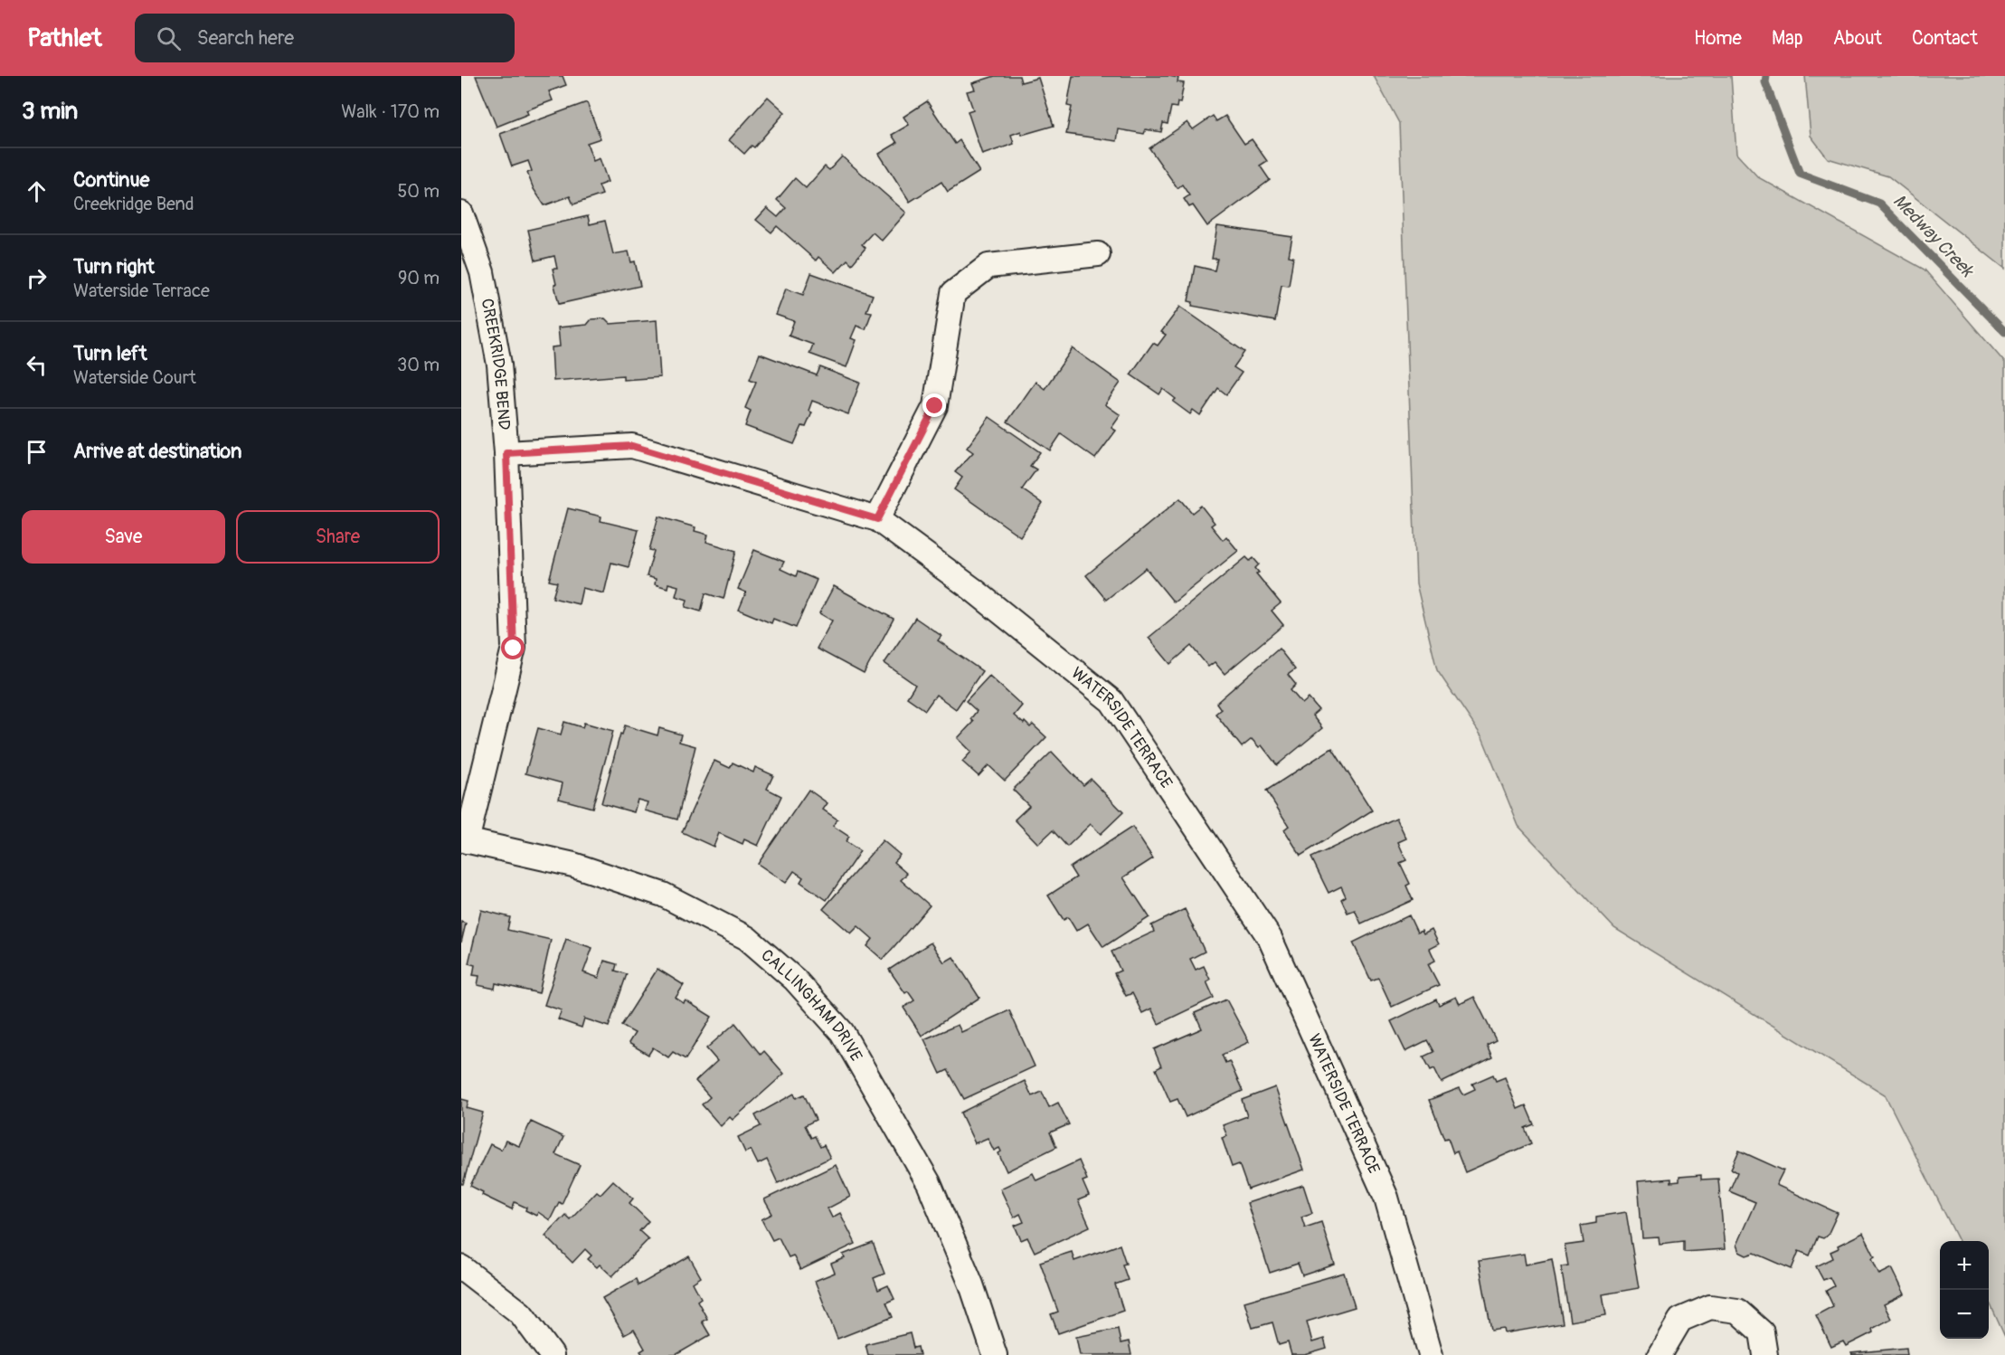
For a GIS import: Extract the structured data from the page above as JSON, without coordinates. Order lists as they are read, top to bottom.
{
  "streets": {
    "street": ["CREEKRIDGE BEND", "WATERSIDE TERRACE", "CALLINGHAM DRIVE"]
  },
  "crossings": [
    ["CREEKRIDGE BEND", "WATERSIDE TERRACE"],
    ["CREEKRIDGE BEND", "CALLINGHAM DRIVE"]
  ],
  "water": ["Medway Creek"],
  "page": {
    "header": "Pathlet",
    "search": "Search here",
    "nav": [
      "Home",
      "Map",
      "About",
      "Contact"
    ],
    "heading": ["3 min", "Walk · 170 m"],
    "list": [
      ["Continue", "Creekridge Bend", "50 m"],
      ["Turn right", "Waterside Terrace", "90 m"],
      ["Turn left", "Waterside Court", "30 m"],
      "Arrive at destination"
    ],
    "buttons": ["Save", "Share"],
    "map_buttons": ["+", "−"]
  }
}
